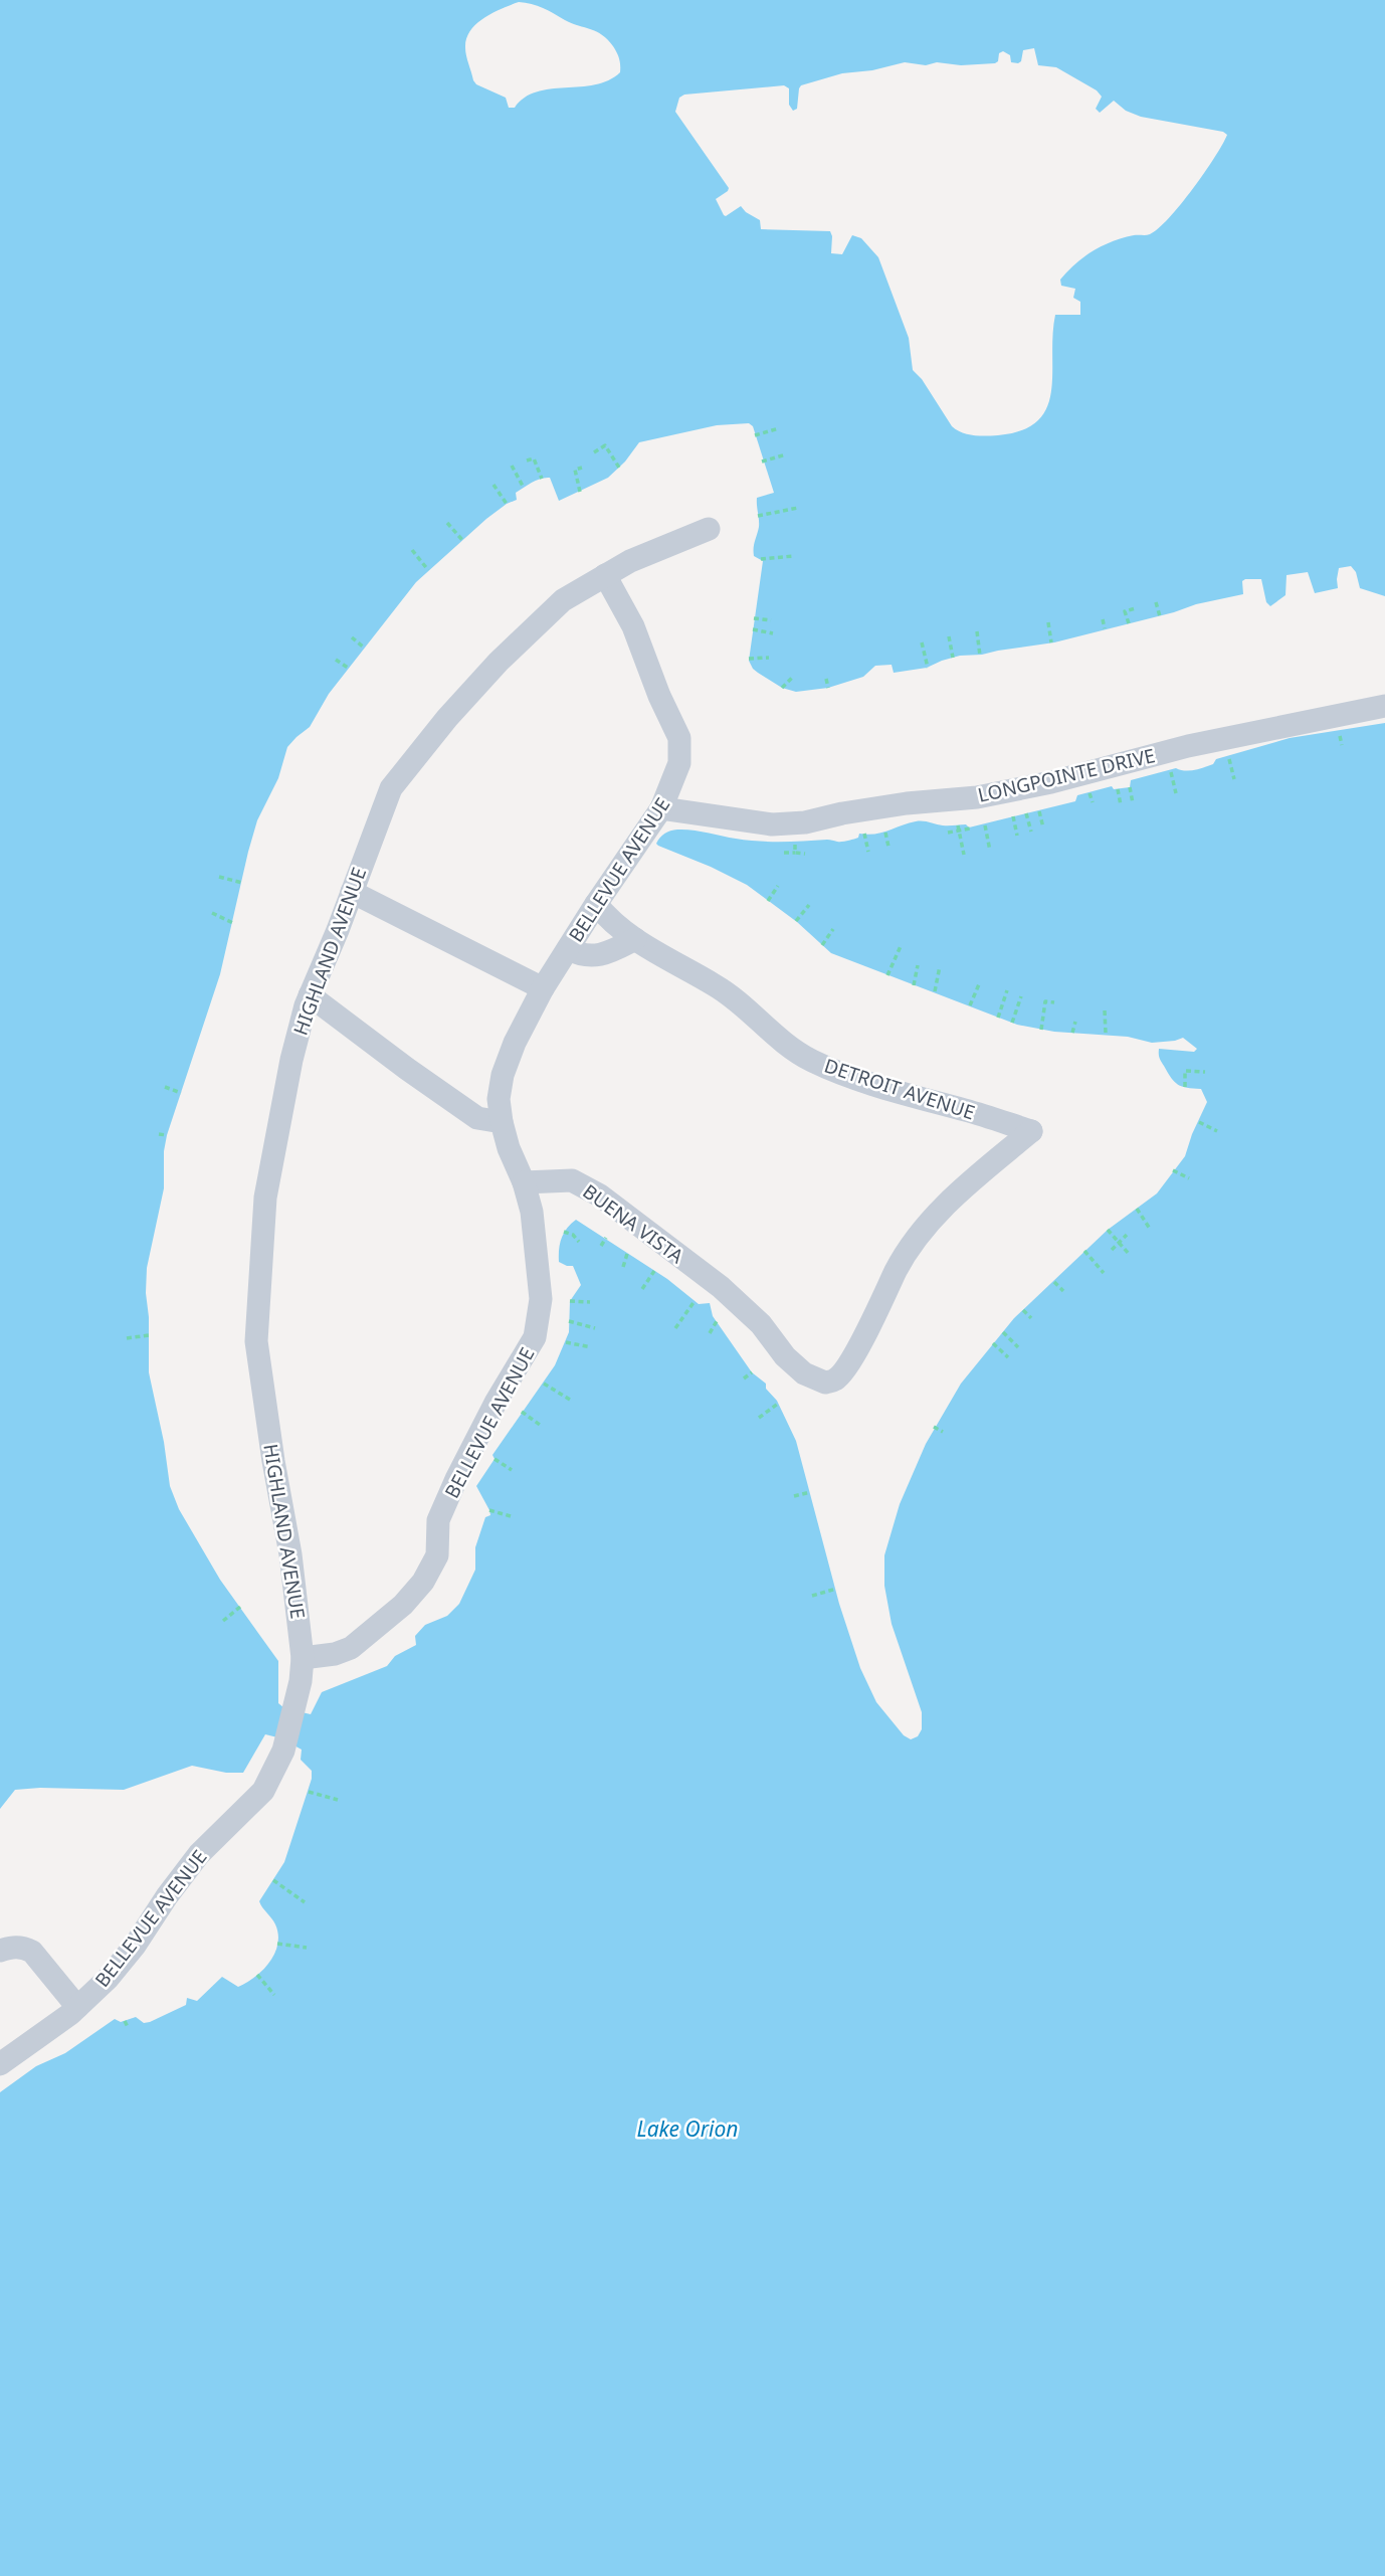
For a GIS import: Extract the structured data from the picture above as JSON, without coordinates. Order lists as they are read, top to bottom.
{
  "streets": {
    "street": [
      "LONGPOINTE DRIVE",
      "BELLEVUE AVENUE",
      "HIGHLAND AVENUE",
      "DETROIT AVENUE",
      "BUENA VISTA"
    ]
  },
  "crossings": [
    ["LONGPOINTE DRIVE", "BELLEVUE AVENUE"],
    ["BELLEVUE AVENUE", "HIGHLAND AVENUE"],
    ["BELLEVUE AVENUE", "DETROIT AVENUE"],
    ["BELLEVUE AVENUE", "BUENA VISTA"],
    ["DETROIT AVENUE", "BUENA VISTA"]
  ],
  "water": ["Lake Orion"]
}
